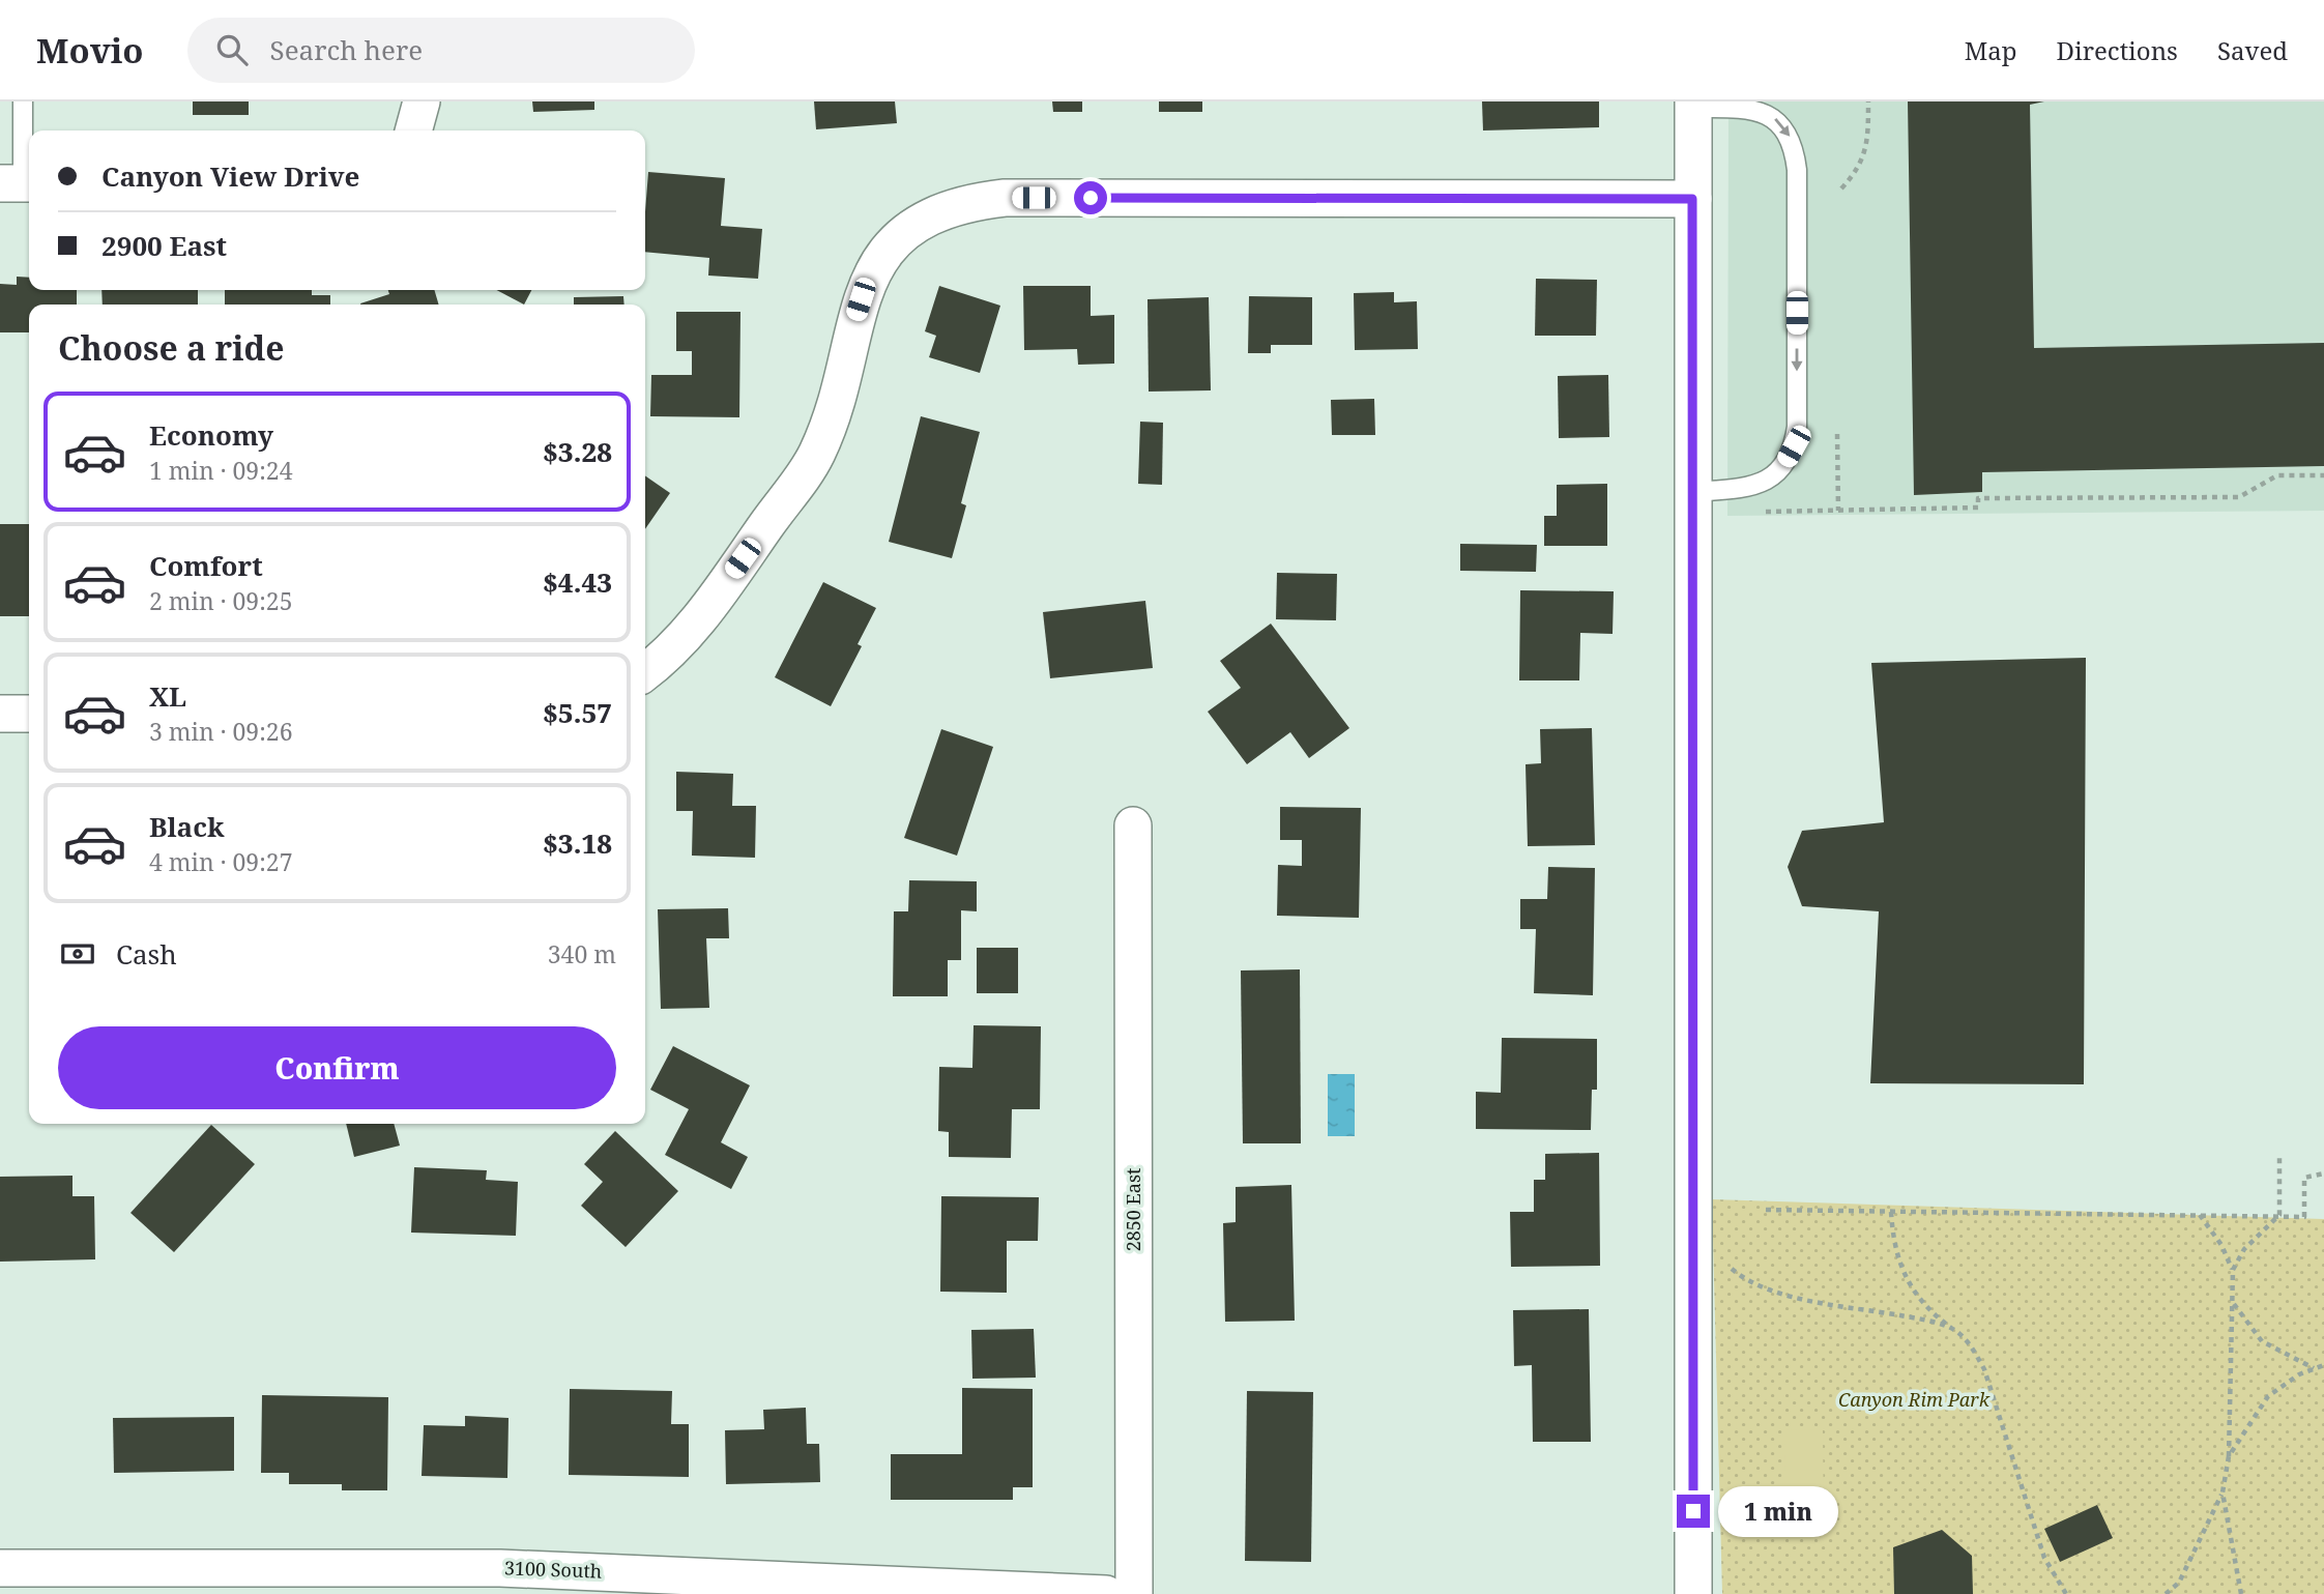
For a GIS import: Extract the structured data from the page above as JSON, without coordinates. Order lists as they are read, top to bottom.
{
  "streets": {
    "street": ["2850 East", "3100 South"]
  },
  "parks": ["Canyon Rim Park"],
  "page": {
    "header": "Movio",
    "search": "Search here",
    "nav": ["Map", "Directions", "Saved"],
    "banner": ["Canyon View Drive", "2900 East"],
    "heading": "Choose a ride",
    "list": [
      {
        "name": "Economy",
        "note": "1 min · 09:24",
        "value": "$3.28"
      },
      {
        "name": "Comfort",
        "note": "2 min · 09:25",
        "value": "$4.43"
      },
      {
        "name": "XL",
        "note": "3 min · 09:26",
        "value": "$5.57"
      },
      {
        "name": "Black",
        "note": "4 min · 09:27",
        "value": "$3.18"
      }
    ],
    "pay": ["Cash", "340 m"],
    "buttons": "Confirm",
    "bubble": "1 min"
  }
}
